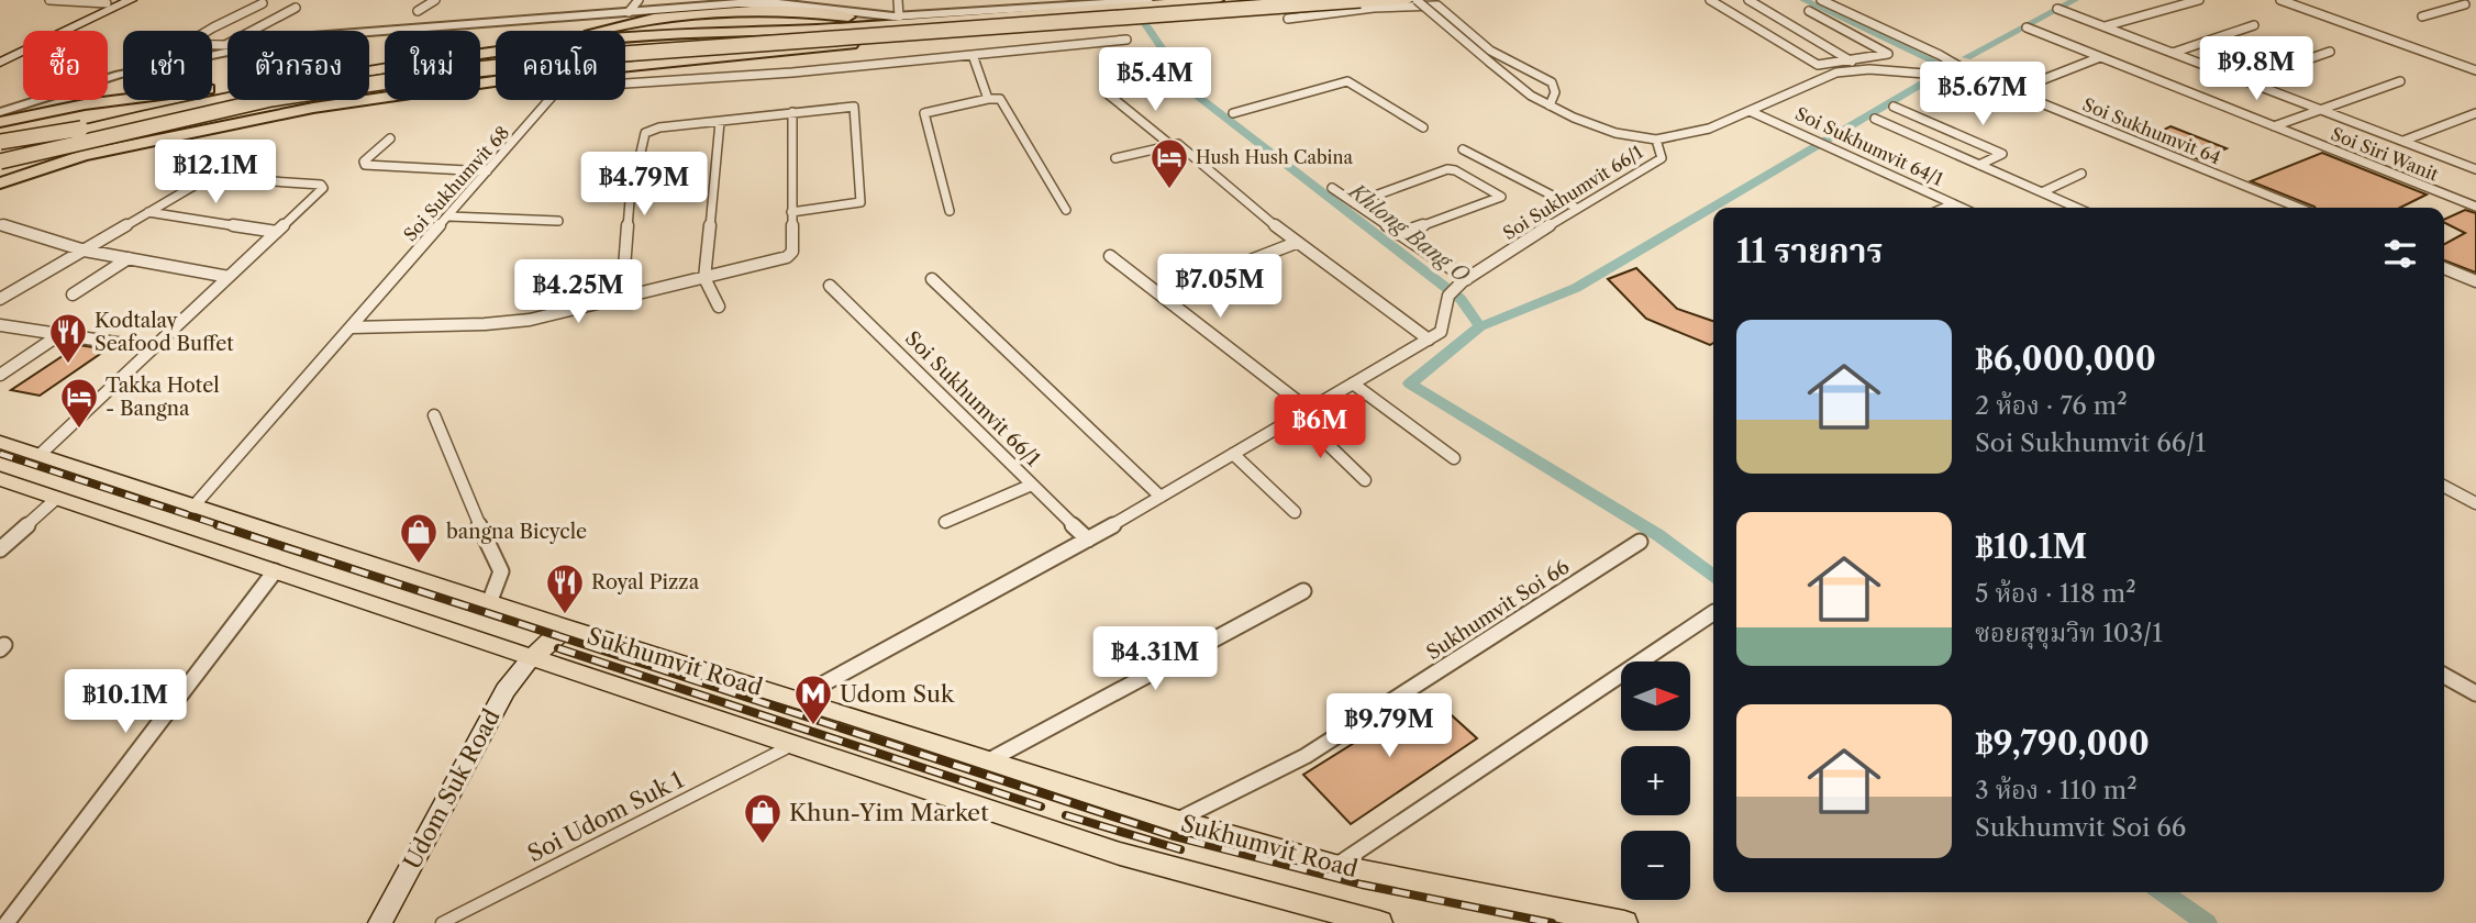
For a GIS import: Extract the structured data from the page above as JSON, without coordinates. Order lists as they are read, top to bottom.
{
  "streets": {
    "main road": ["Sukhumvit Road", "Udom Suk Road"],
    "street": [
      "Soi Sukhumvit 64",
      "Soi Sukhumvit 64/1",
      "Soi Siri Wanit",
      "Soi Sukhumvit 68",
      "Soi Sukhumvit 66/1",
      "Sukhumvit Soi 66",
      "Soi Udom Suk 1"
    ]
  },
  "crossings": [
    ["Soi Sukhumvit 64", "Soi Sukhumvit 64/1"],
    ["Soi Sukhumvit 64", "Soi Sukhumvit 66/1"],
    ["Soi Sukhumvit 68", "Sukhumvit Road"],
    ["Sukhumvit Soi 66", "Sukhumvit Road"],
    ["Sukhumvit Road", "Udom Suk Road"],
    ["Sukhumvit Road", "Soi Udom Suk 1"]
  ],
  "water": ["Khlong Bang O"],
  "places": {
    "hotel": ["Hush Hush Cabina", "Takka Hotel - Bangna"],
    "restaurant": ["Kodtalay Seafood Buffet", "Royal Pizza"],
    "shop": ["bangna Bicycle", "Khun-Yim Market"],
    "metro station": ["Udom Suk"]
  },
  "north": "right",
  "page": {
    "chip": [
      "ซื้อ",
      "เช่า",
      "ตัวกรอง",
      "ใหม่",
      "คอนโด"
    ],
    "price": [
      "฿9.8M",
      "฿5.4M",
      "฿5.67M",
      "฿12.1M",
      "฿4.79M",
      "฿7.05M",
      "฿4.25M",
      "฿6M",
      "฿4.31M",
      "฿10.1M",
      "฿9.79M"
    ],
    "heading": "11 รายการ",
    "list": [
      {
        "name": "฿6,000,000",
        "note": "2 ห้อง · 76 m² · Soi Sukhumvit 66/1"
      },
      {
        "name": "฿10.1M",
        "note": "5 ห้อง · 118 m² · ซอยสุขุมวิท 103/1"
      },
      {
        "name": "฿9,790,000",
        "note": "3 ห้อง · 110 m² · Sukhumvit Soi 66"
      }
    ],
    "map_buttons": ["+", "−"]
  }
}
